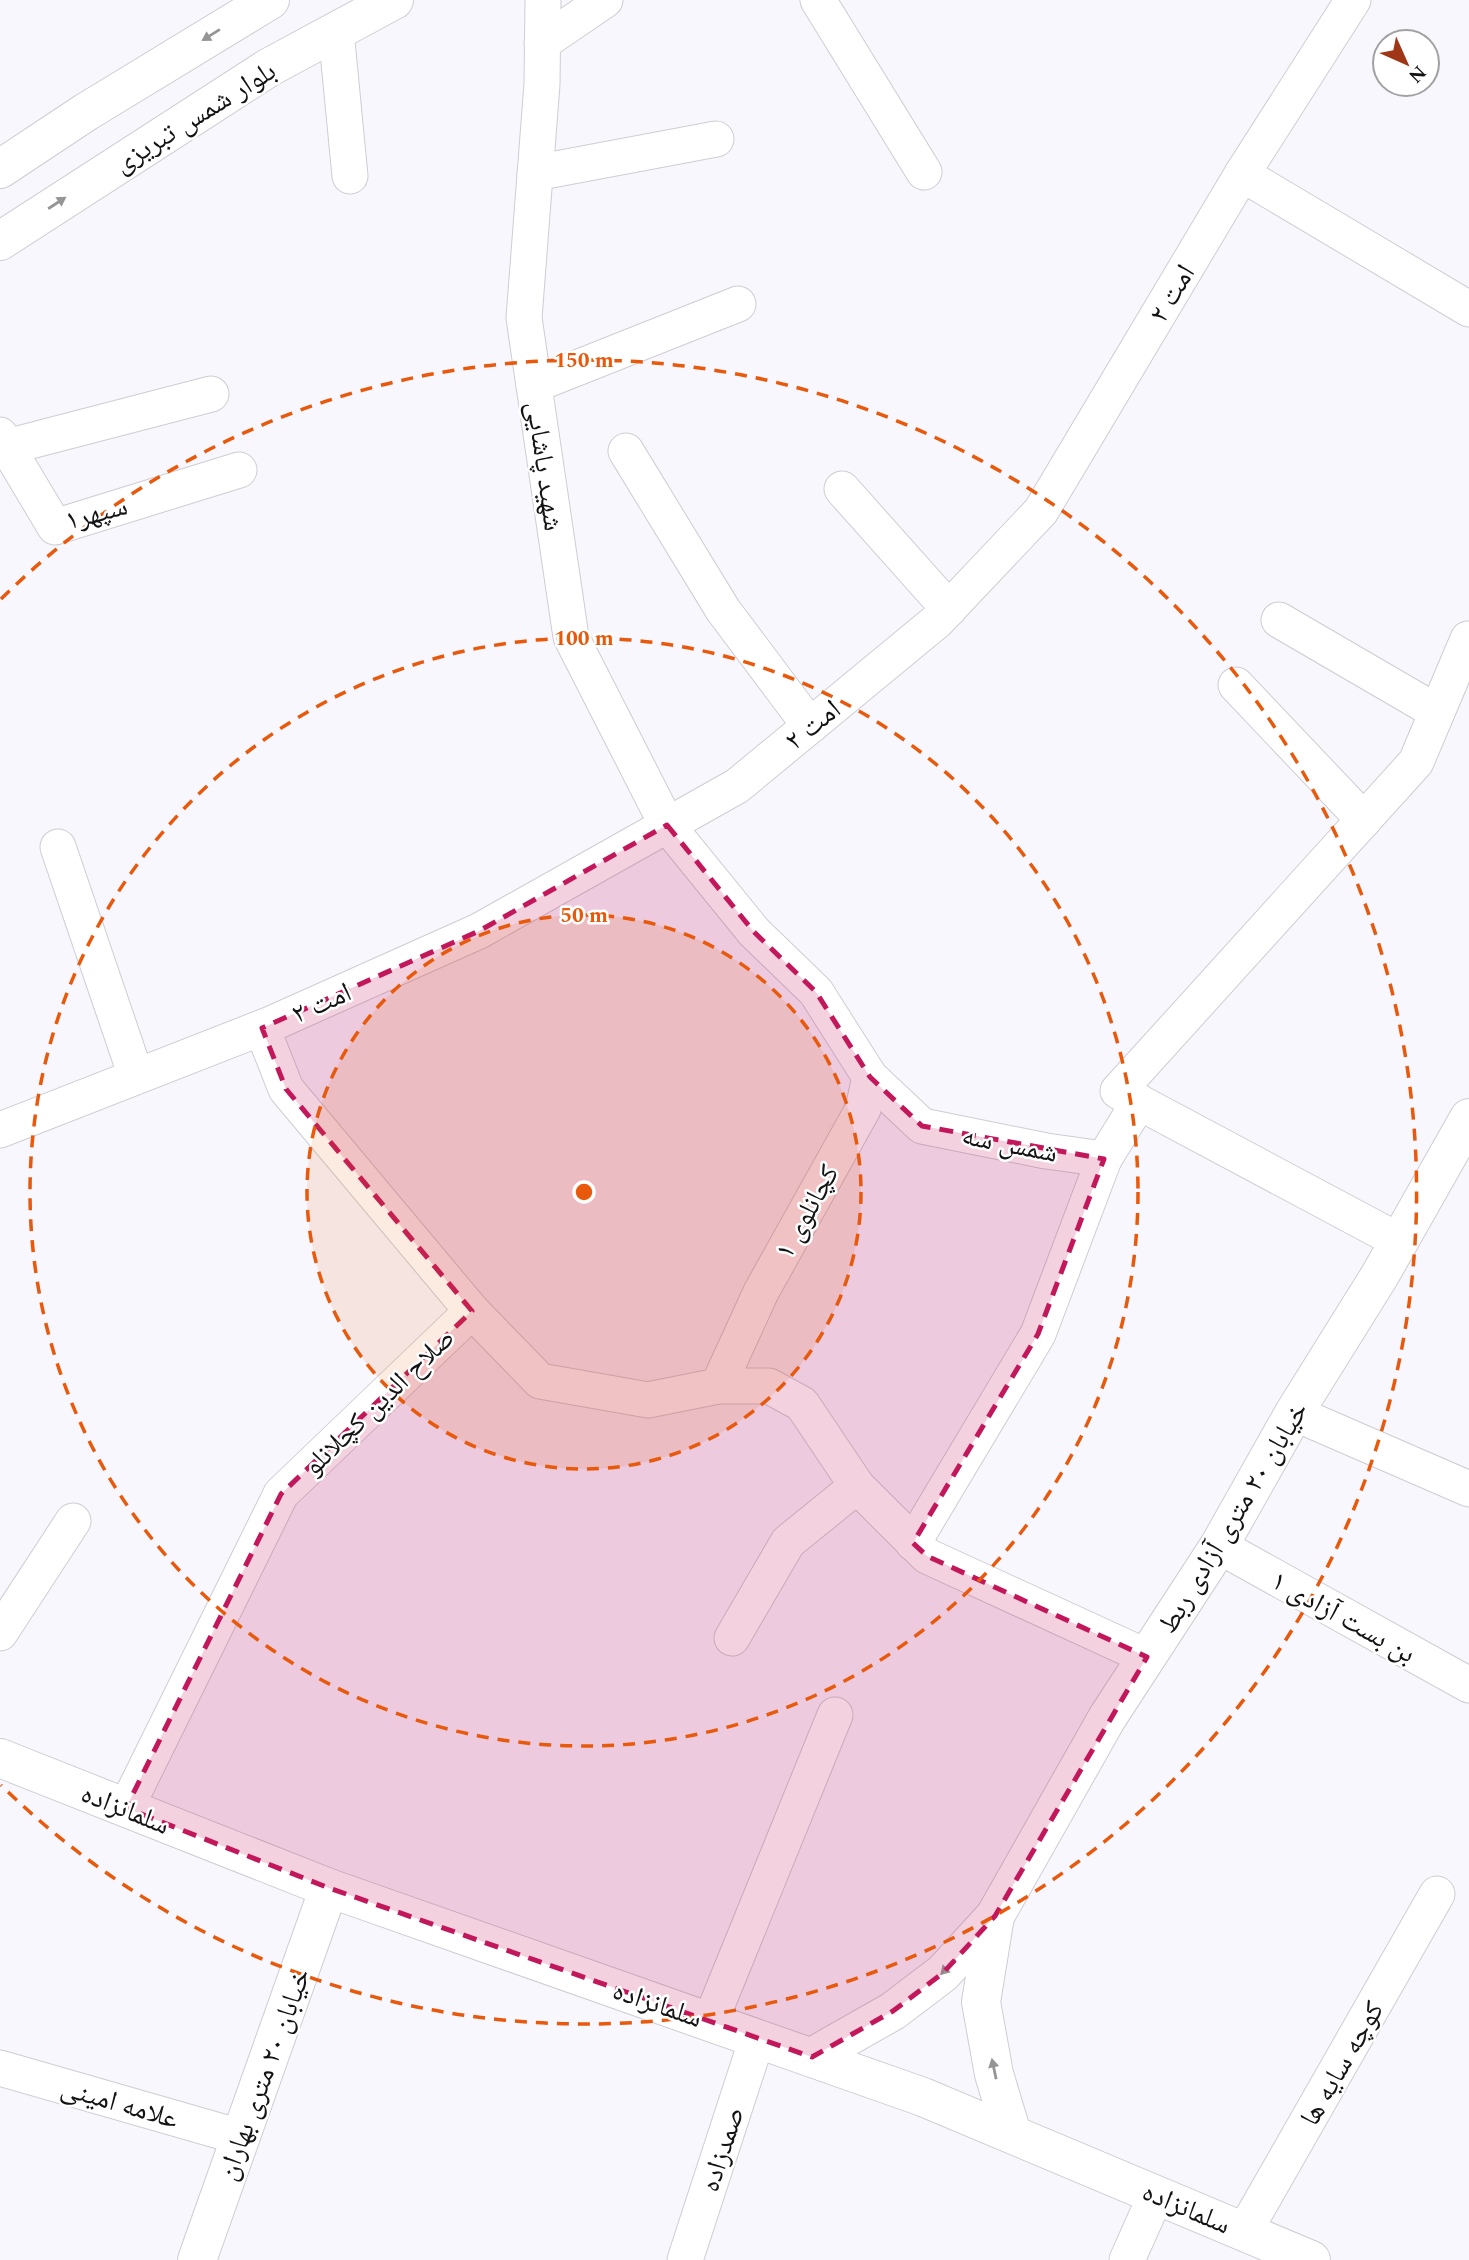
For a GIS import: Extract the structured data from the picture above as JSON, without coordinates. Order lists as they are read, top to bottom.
{
  "streets": {
    "main road": [
      "بلوار شمس تبریزی",
      "خیابان ۲۰ متری آزادی ربط",
      "سلمانزاده",
      "خیابان ۲۰ متری بهاران"
    ],
    "street": [
      "امت ۲",
      "شهید پاشایی",
      "سپهر۱",
      "شمس سه",
      "کچانلوی ۱",
      "صلاح الدین کچلانلو",
      "بن بست آزادی ۱",
      "کوچه سایه ها",
      "علامه امینی",
      "صمدزاده"
    ]
  },
  "crossings": [
    ["امت ۲", "شهید پاشایی"],
    ["امت ۲", "صلاح الدین کچلانلو"],
    ["شمس سه", "کچانلوی ۱"],
    ["صلاح الدین کچلانلو", "سلمانزاده"],
    ["خیابان ۲۰ متری آزادی ربط", "بن بست آزادی ۱"],
    ["سلمانزاده", "کوچه سایه ها"],
    ["سلمانزاده", "خیابان ۲۰ متری بهاران"],
    ["سلمانزاده", "صمدزاده"],
    ["خیابان ۲۰ متری بهاران", "علامه امینی"]
  ],
  "north": "bottom right",
  "rings": ["150 m", "100 m", "50 m"]
}
